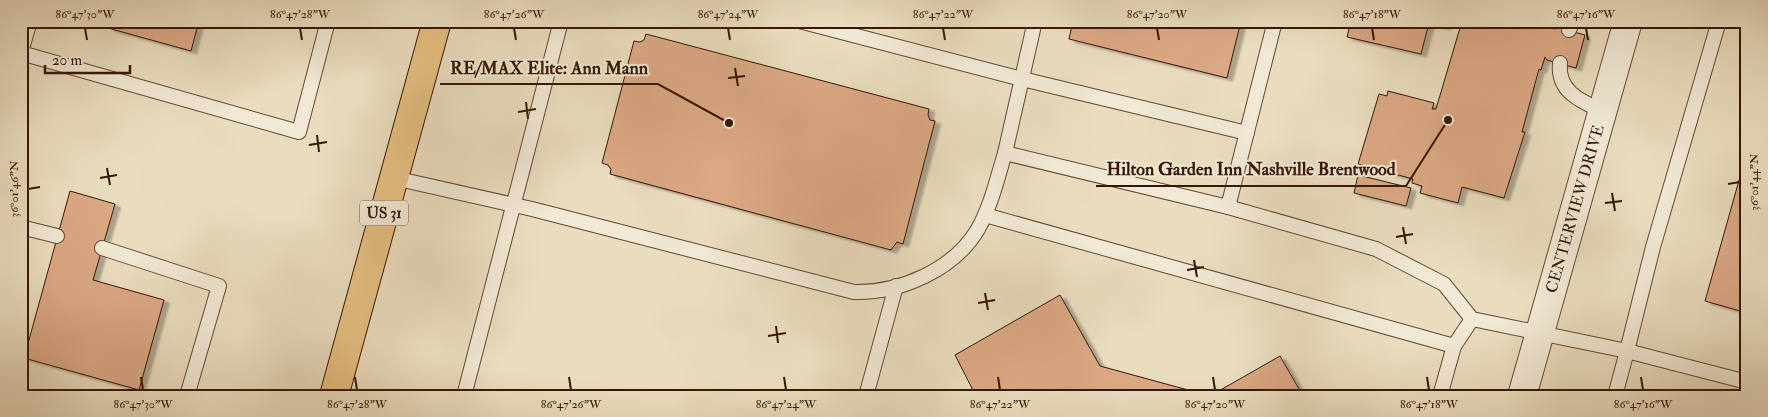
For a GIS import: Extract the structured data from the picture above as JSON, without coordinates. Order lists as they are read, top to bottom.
{
  "streets": {
    "main road": ["US 31"],
    "street": ["CENTERVIEW DRIVE"]
  },
  "places": ["Hilton Garden Inn Nashville Brentwood", "RE/MAX Elite: Ann Mann"],
  "scale_bar": "20 m",
  "coordinates": [
    "86°47'30\"W",
    "86°47'28\"W",
    "86°47'26\"W",
    "86°47'24\"W",
    "86°47'22\"W",
    "86°47'20\"W",
    "86°47'18\"W",
    "86°47'16\"W",
    "36°01'44\"N",
    "36°01'46\"N"
  ]
}
